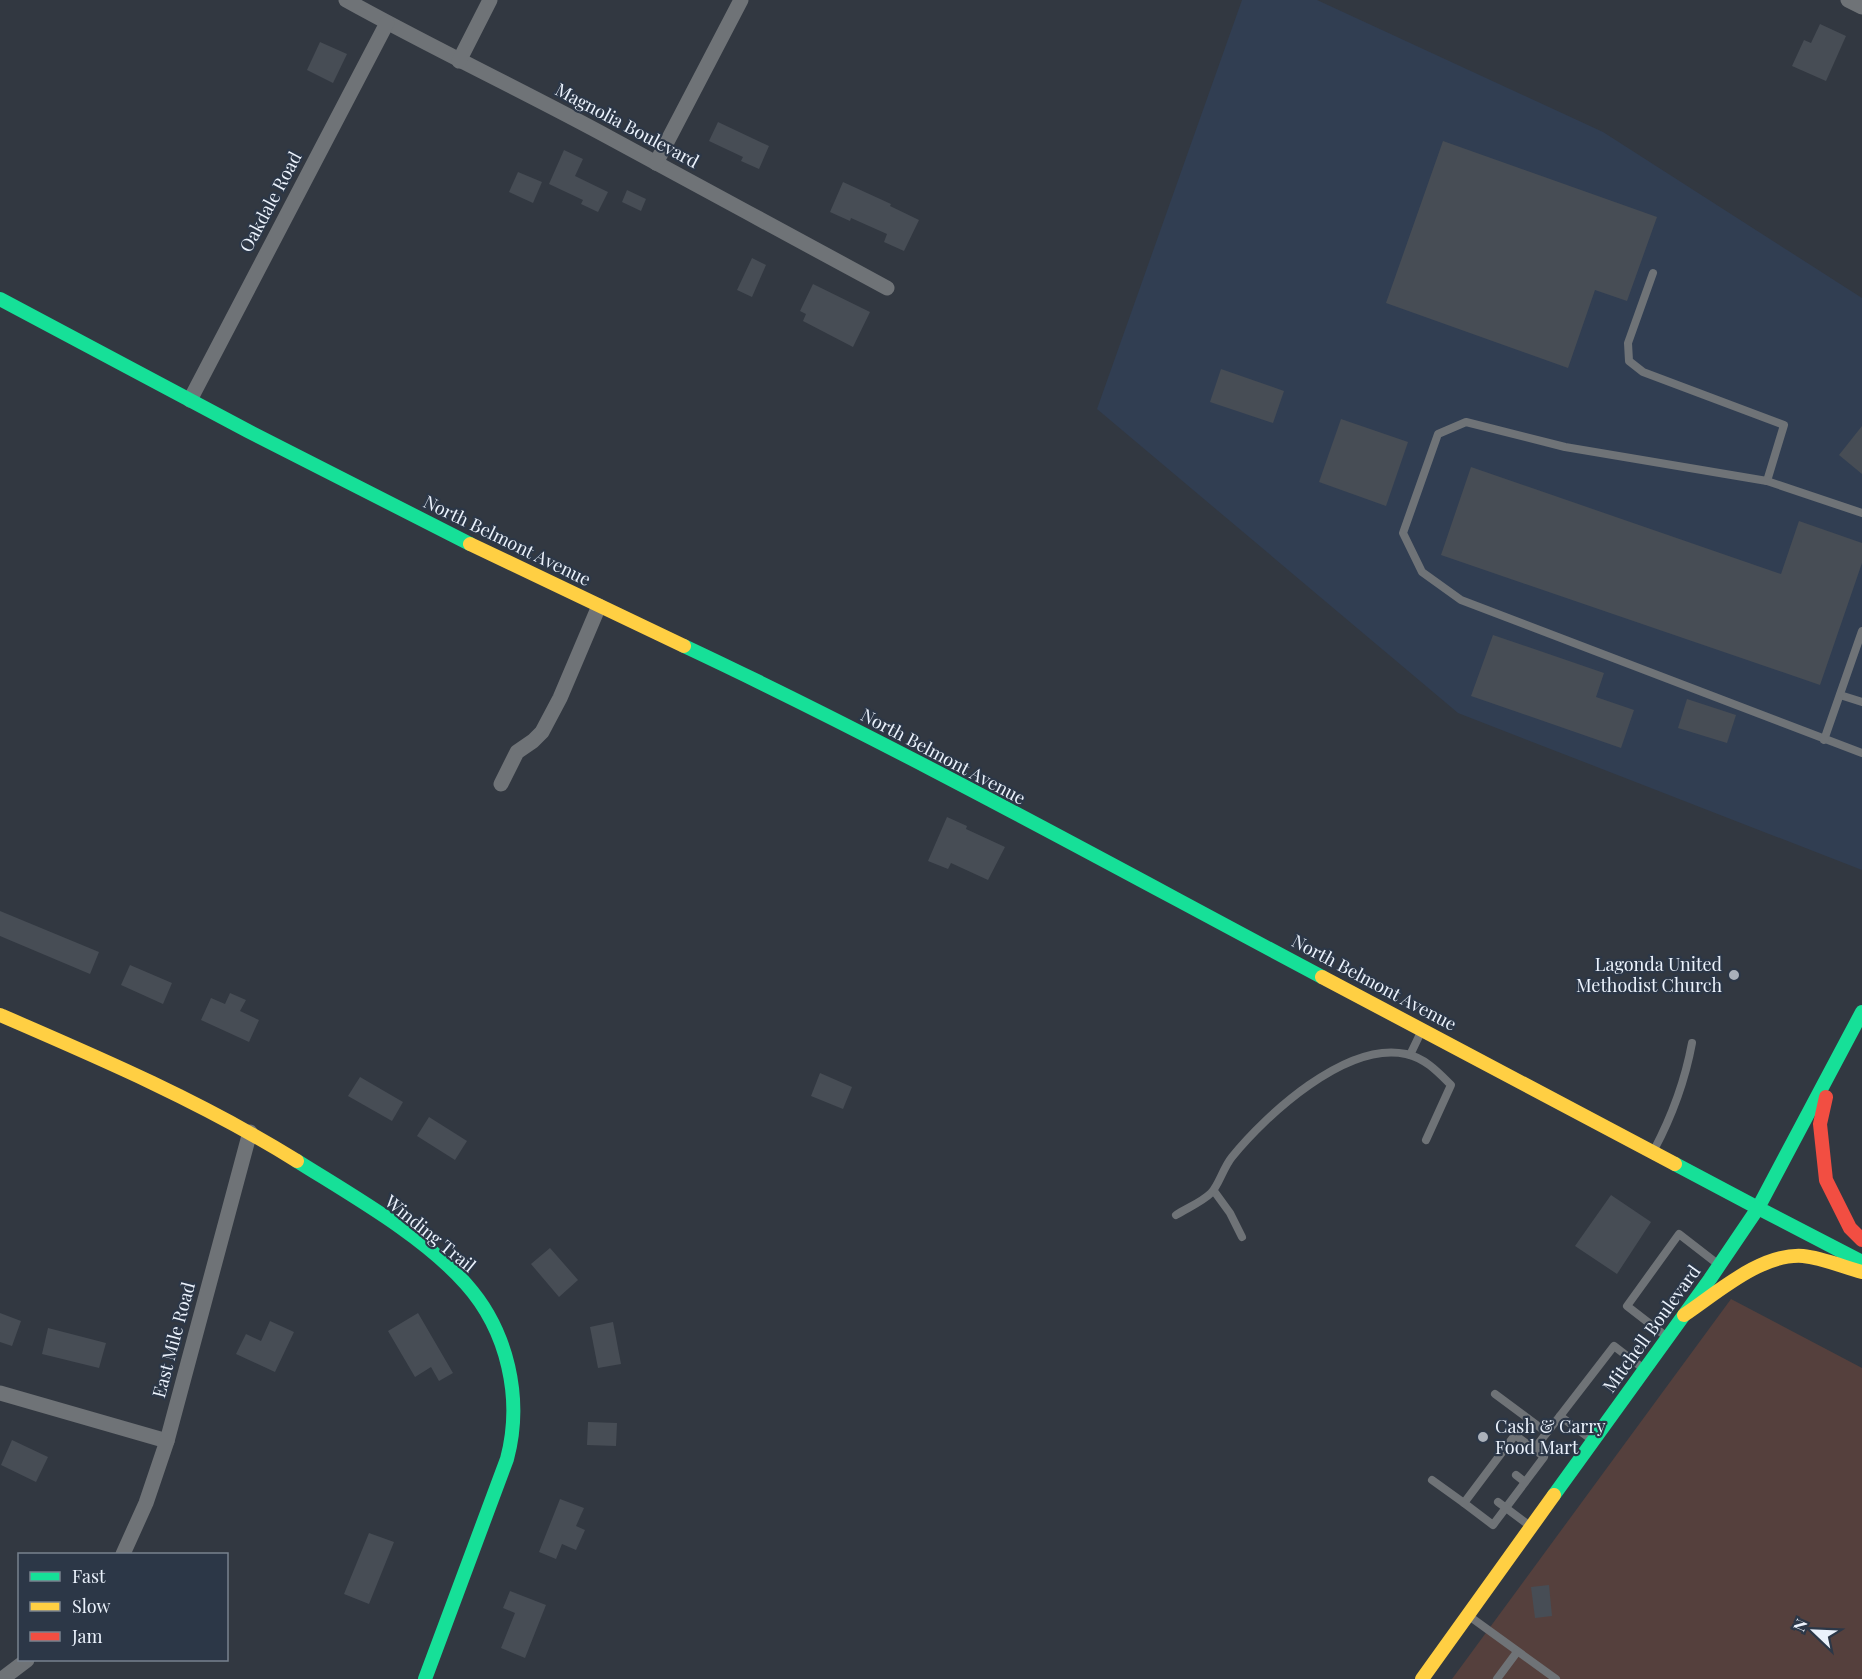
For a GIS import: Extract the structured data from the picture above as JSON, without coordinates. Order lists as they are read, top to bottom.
{
  "streets": {
    "street": [
      "Magnolia Boulevard",
      "Oakdale Road",
      "North Belmont Avenue",
      "Winding Trail",
      "Mitchell Boulevard",
      "East Mile Road"
    ]
  },
  "crossings": [
    ["Magnolia Boulevard", "Oakdale Road"],
    ["Oakdale Road", "North Belmont Avenue"],
    ["North Belmont Avenue", "Mitchell Boulevard"],
    ["Winding Trail", "East Mile Road"]
  ],
  "places": ["Lagonda United Methodist Church", "Cash & Carry Food Mart"],
  "legend": ["Fast", "Slow", "Jam"],
  "north": "top left"
}
